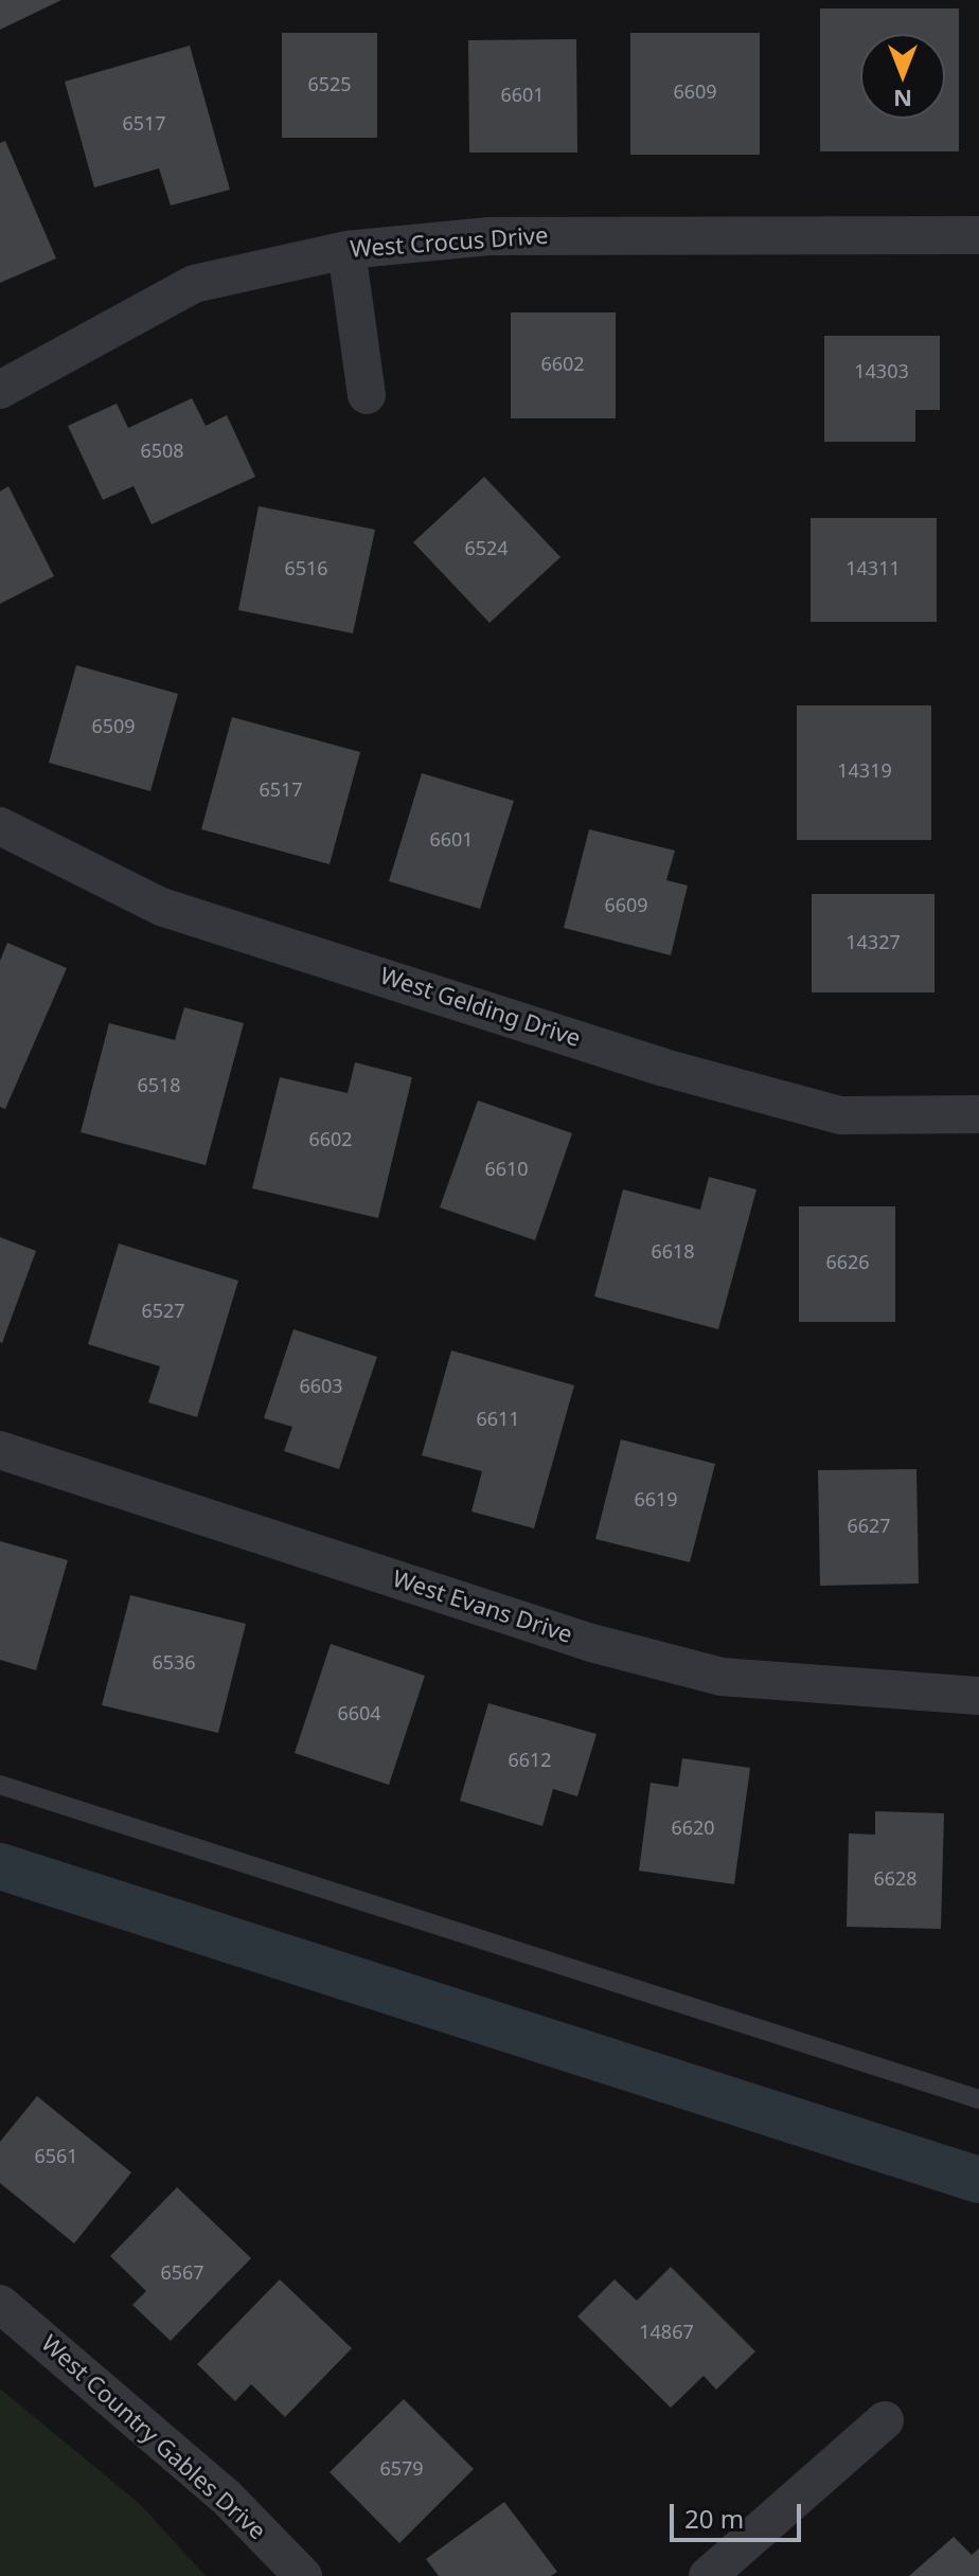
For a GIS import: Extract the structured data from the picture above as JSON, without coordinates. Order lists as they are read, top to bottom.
{
  "streets": {
    "street": [
      "West Crocus Drive",
      "West Gelding Drive",
      "West Evans Drive",
      "West Country Gables Drive"
    ]
  },
  "house_numbers": [
    "6525",
    "6609",
    "6601",
    "6517",
    "6602",
    "14303",
    "6508",
    "6524",
    "6516",
    "14311",
    "6509",
    "14319",
    "6517",
    "6601",
    "6609",
    "14327",
    "6518",
    "6602",
    "6610",
    "6618",
    "6626",
    "6527",
    "6603",
    "6611",
    "6619",
    "6627",
    "6536",
    "6604",
    "6612",
    "6620",
    "6628",
    "6561",
    "6567",
    "14867",
    "6579"
  ],
  "scale_bar": "20 m",
  "north": "bottom"
}
